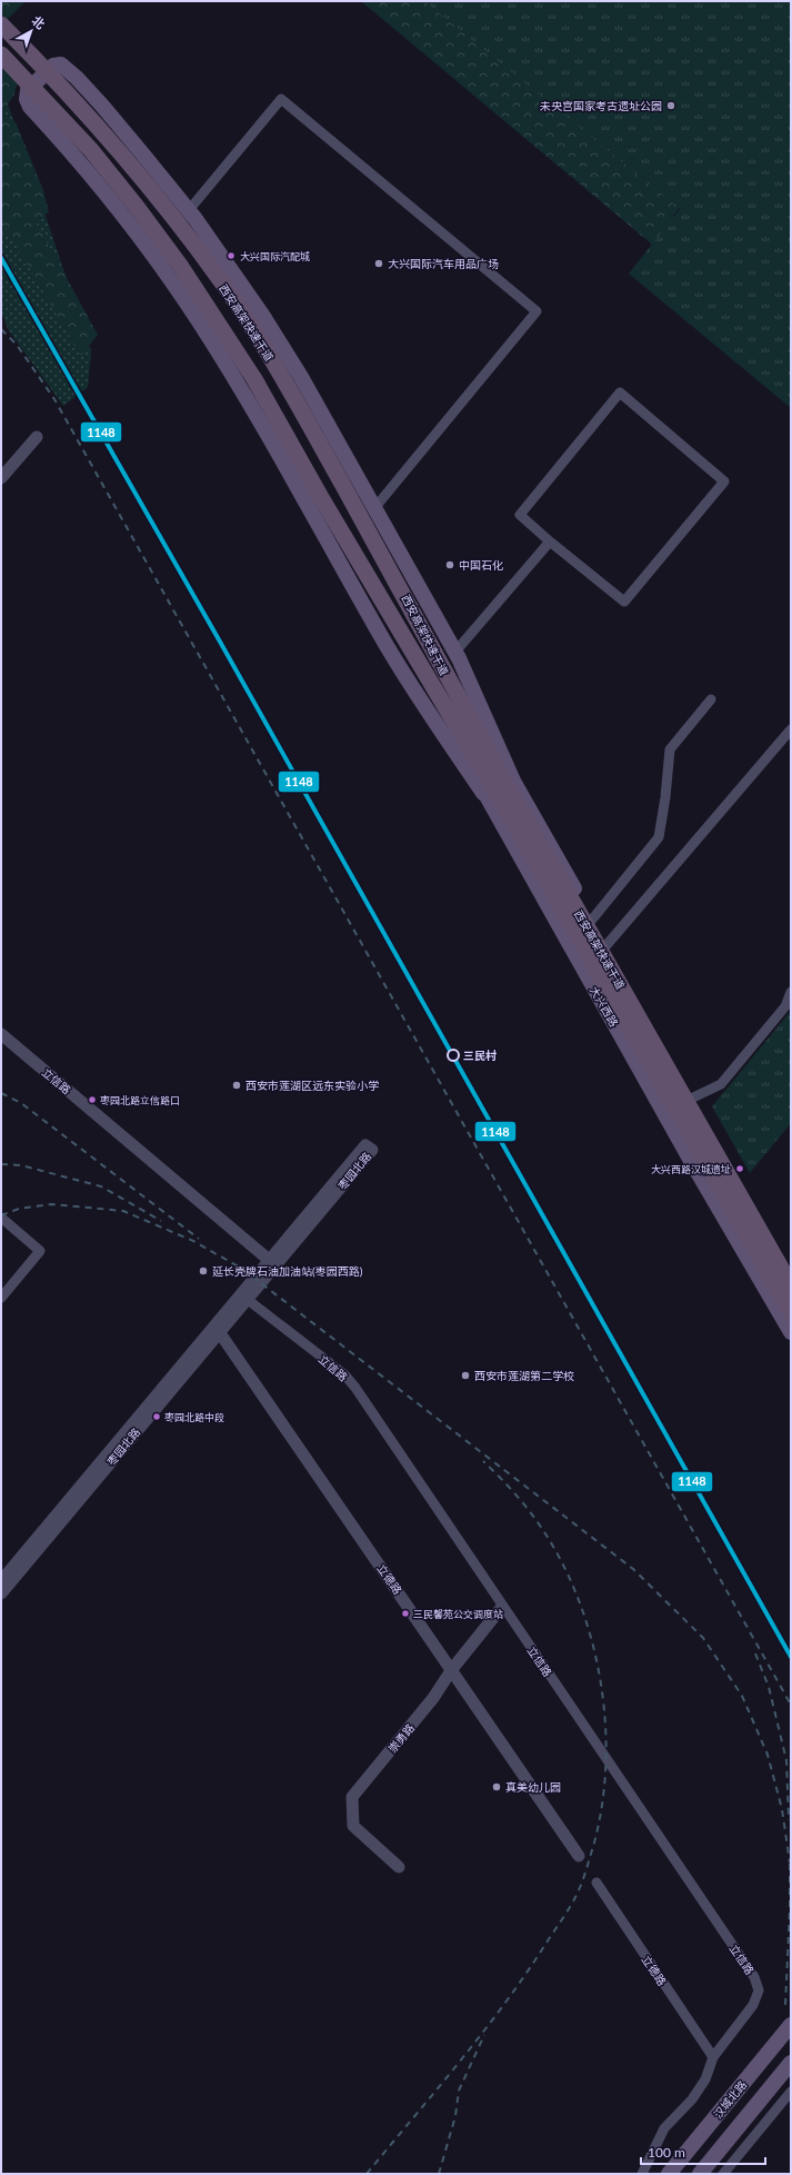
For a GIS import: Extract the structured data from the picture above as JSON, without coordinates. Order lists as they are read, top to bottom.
{
  "streets": {
    "highway": ["西安高架快速干道"],
    "main road": ["大兴西路", "汉城北路"],
    "street": [
      "立信路",
      "枣园北路",
      "立德路",
      "崇勇路"
    ]
  },
  "crossings": [
    ["西安高架快速干道", "大兴西路"],
    ["立信路", "枣园北路"],
    ["立信路", "立德路"],
    ["立信路", "崇勇路"],
    ["枣园北路", "立德路"],
    ["立德路", "崇勇路"]
  ],
  "places": [
    "未央宫国家考古遗址公园",
    "大兴国际汽配城",
    "大兴国际汽车用品广场",
    "中国石化",
    "三民村",
    "西安市莲湖区远东实验小学",
    "枣园北路立信路口",
    "大兴西路汉城遗址",
    "延长壳牌石油加油站(枣园西路)",
    "西安市莲湖第二学校",
    "枣园北路中段",
    "三民馨苑公交调度站",
    "真美幼儿园"
  ],
  "lines": ["transit line 1148"],
  "scale_bar": "100 m",
  "north": "top right"
}
